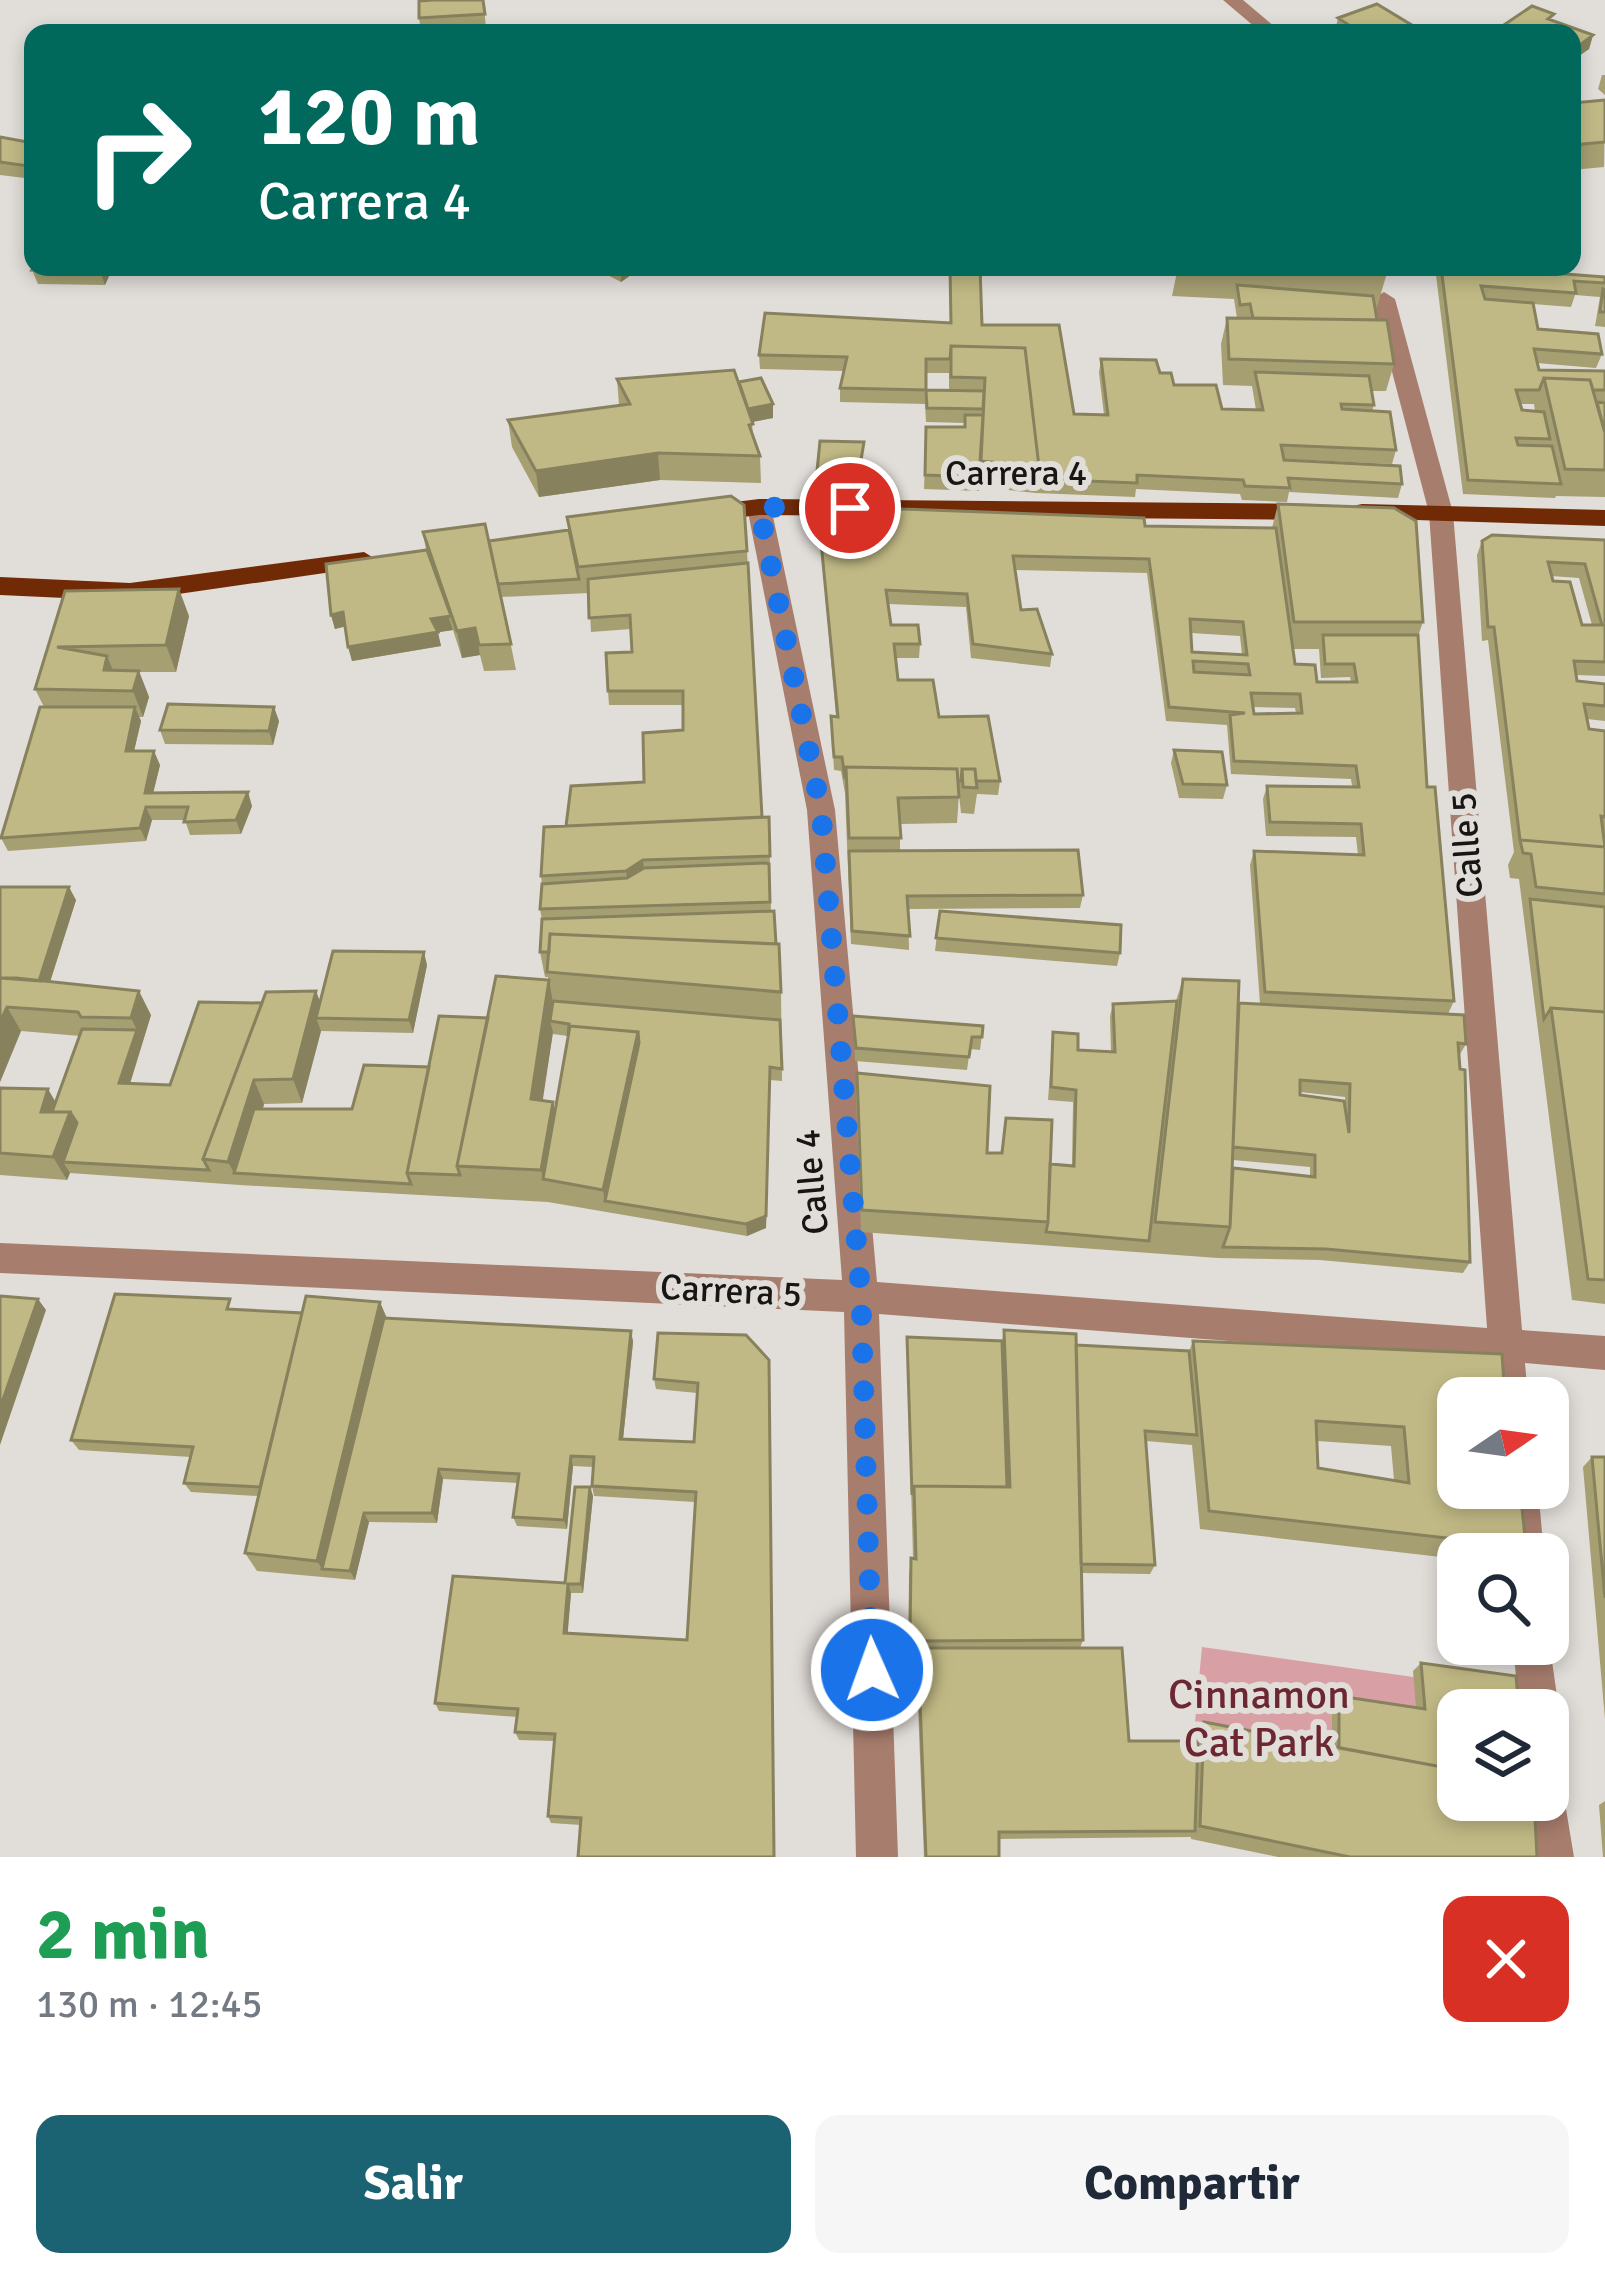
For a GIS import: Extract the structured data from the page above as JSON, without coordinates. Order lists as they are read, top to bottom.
{
  "streets": {
    "main road": ["Carrera 4"],
    "street": ["Calle 5", "Calle 4", "Carrera 5"]
  },
  "crossings": [
    ["Carrera 4", "Calle 5"],
    ["Carrera 4", "Calle 4"],
    ["Calle 5", "Carrera 5"],
    ["Calle 4", "Carrera 5"]
  ],
  "parks": ["Cinnamon Cat Park"],
  "north": "right",
  "page": {
    "turn": ["120 m", "Carrera 4"],
    "heading": ["2 min", "130 m · 12:45"],
    "buttons": ["Salir", "Compartir"]
  }
}
